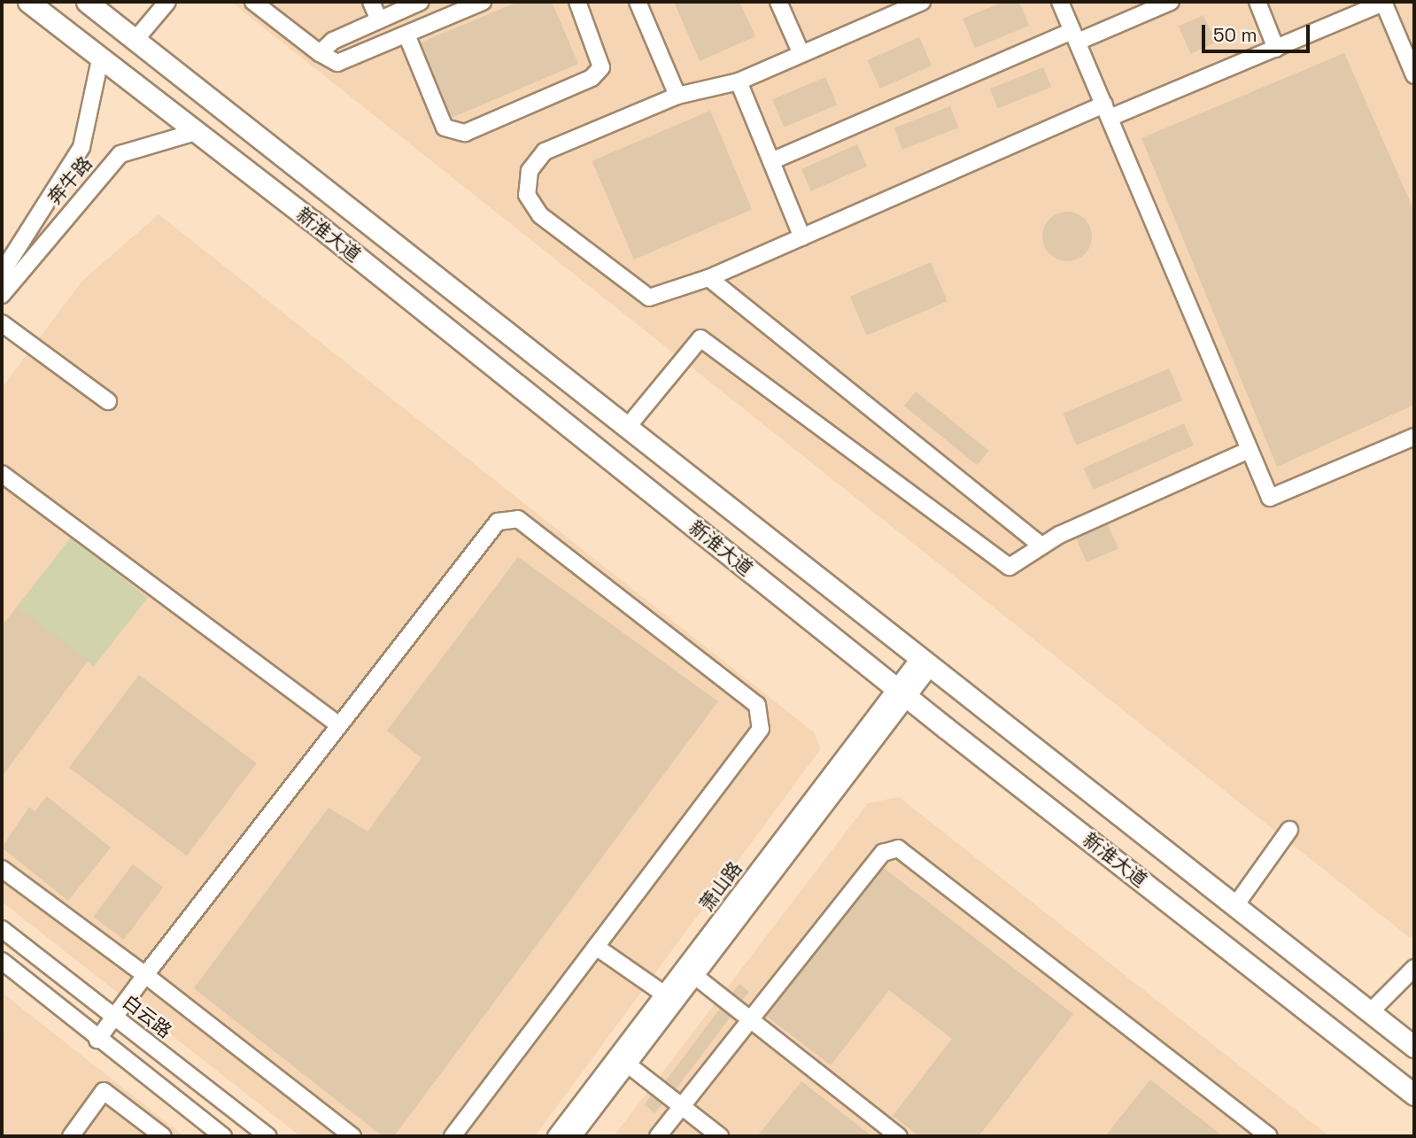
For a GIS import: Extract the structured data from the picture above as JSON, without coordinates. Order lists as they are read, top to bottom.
{
  "streets": {
    "main road": ["新淮大道"],
    "street": ["奔牛路", "萧山路", "白云路"]
  },
  "crossings": [
    ["奔牛路", "新淮大道"],
    ["新淮大道", "萧山路"]
  ],
  "scale_bar": "50 m"
}
